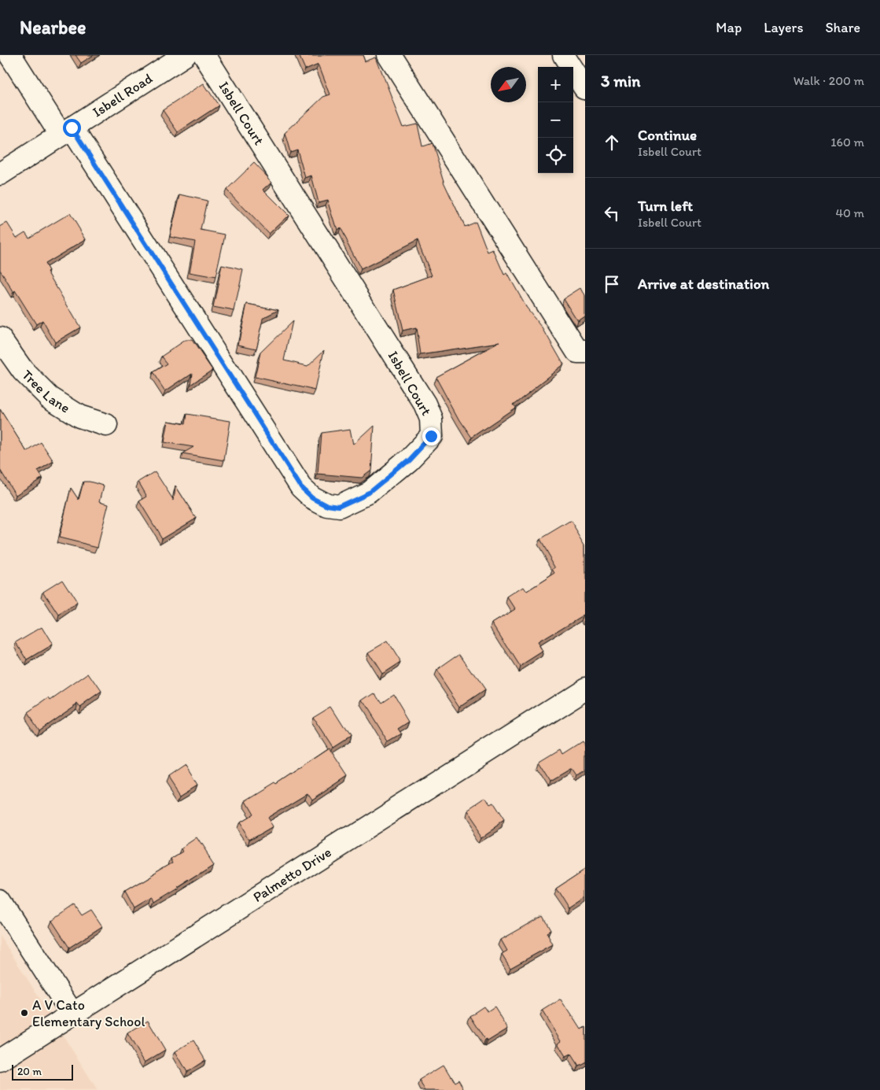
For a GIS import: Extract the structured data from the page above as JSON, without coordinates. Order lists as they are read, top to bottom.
{
  "streets": {
    "street": [
      "Isbell Road",
      "Isbell Court",
      "Tree Lane",
      "Palmetto Drive"
    ]
  },
  "crossings": [
    ["Isbell Road", "Isbell Court"]
  ],
  "places": ["A V Cato Elementary School"],
  "scale_bar": "20 m",
  "north": "bottom left",
  "page": {
    "header": "Nearbee",
    "nav": ["Map", "Layers", "Share"],
    "heading": ["3 min", "Walk · 200 m"],
    "map_buttons": ["+", "−"],
    "list": [
      ["Continue", "Isbell Court", "160 m"],
      ["Turn left", "Isbell Court", "40 m"],
      "Arrive at destination"
    ],
    "scale": "20 m"
  }
}
